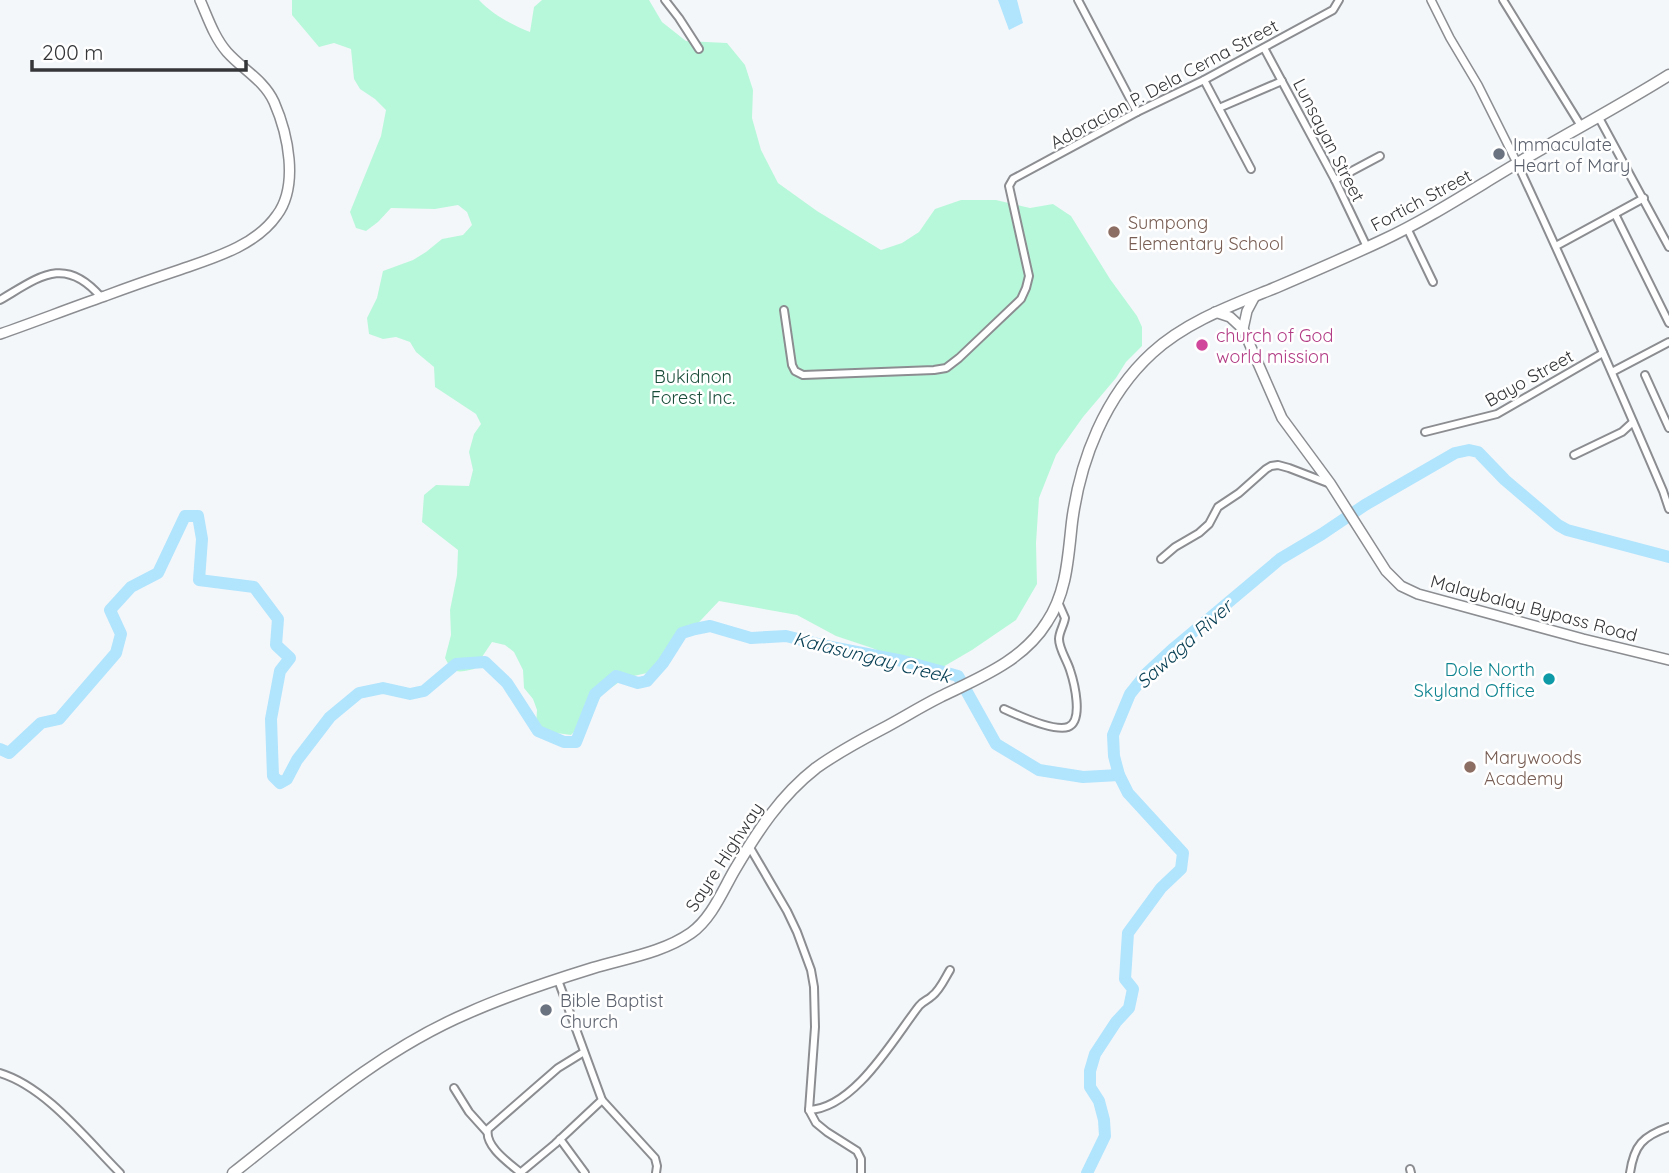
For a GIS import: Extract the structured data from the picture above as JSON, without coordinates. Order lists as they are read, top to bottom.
{
  "streets": {
    "highway": ["Fortich Street", "Sayre Highway"],
    "main road": ["Malaybalay Bypass Road"],
    "street": ["Adoracion P. Dela Cerna Street", "Lunsayan Street", "Bayo Street"]
  },
  "crossings": [
    ["Adoracion P. Dela Cerna Street", "Lunsayan Street"],
    ["Lunsayan Street", "Fortich Street"],
    ["Fortich Street", "Sayre Highway"]
  ],
  "water": ["Sawaga River", "Kalasungay Creek"],
  "parks": ["Bukidnon Forest Inc."],
  "places": [
    "Immaculate Heart of Mary",
    "Sumpong Elementary School",
    "church of God world mission",
    "Dole North Skyland Office",
    "Marywoods Academy",
    "Bible Baptist Church"
  ],
  "scale_bar": "200 m"
}
